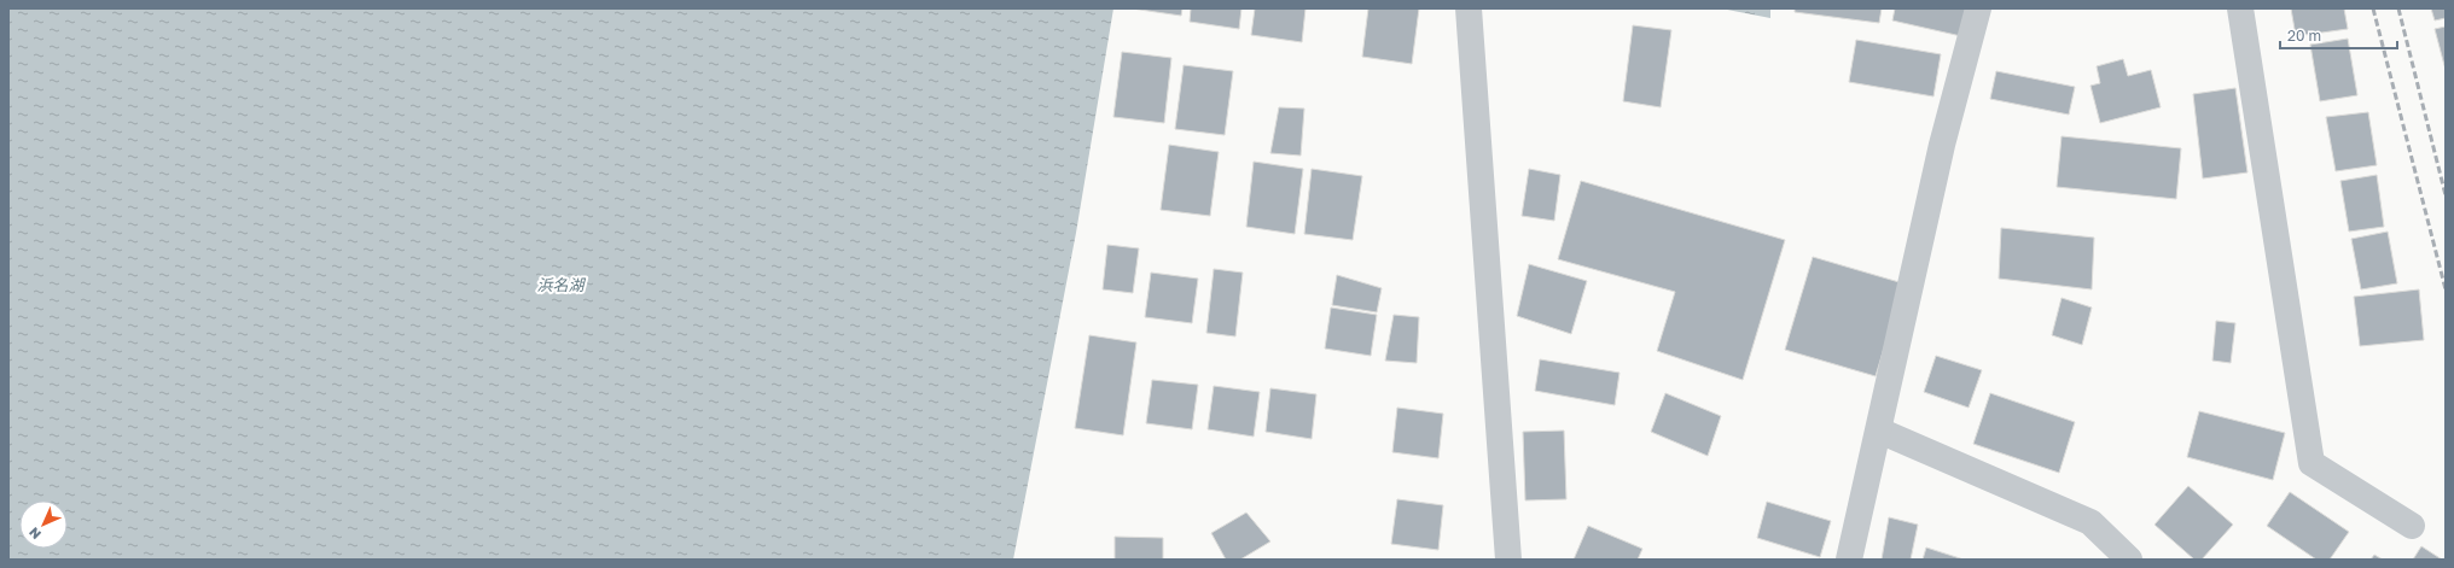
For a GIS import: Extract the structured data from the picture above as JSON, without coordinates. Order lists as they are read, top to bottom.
{
  "water": ["浜名湖"],
  "scale_bar": "20 m",
  "north": "bottom left"
}
